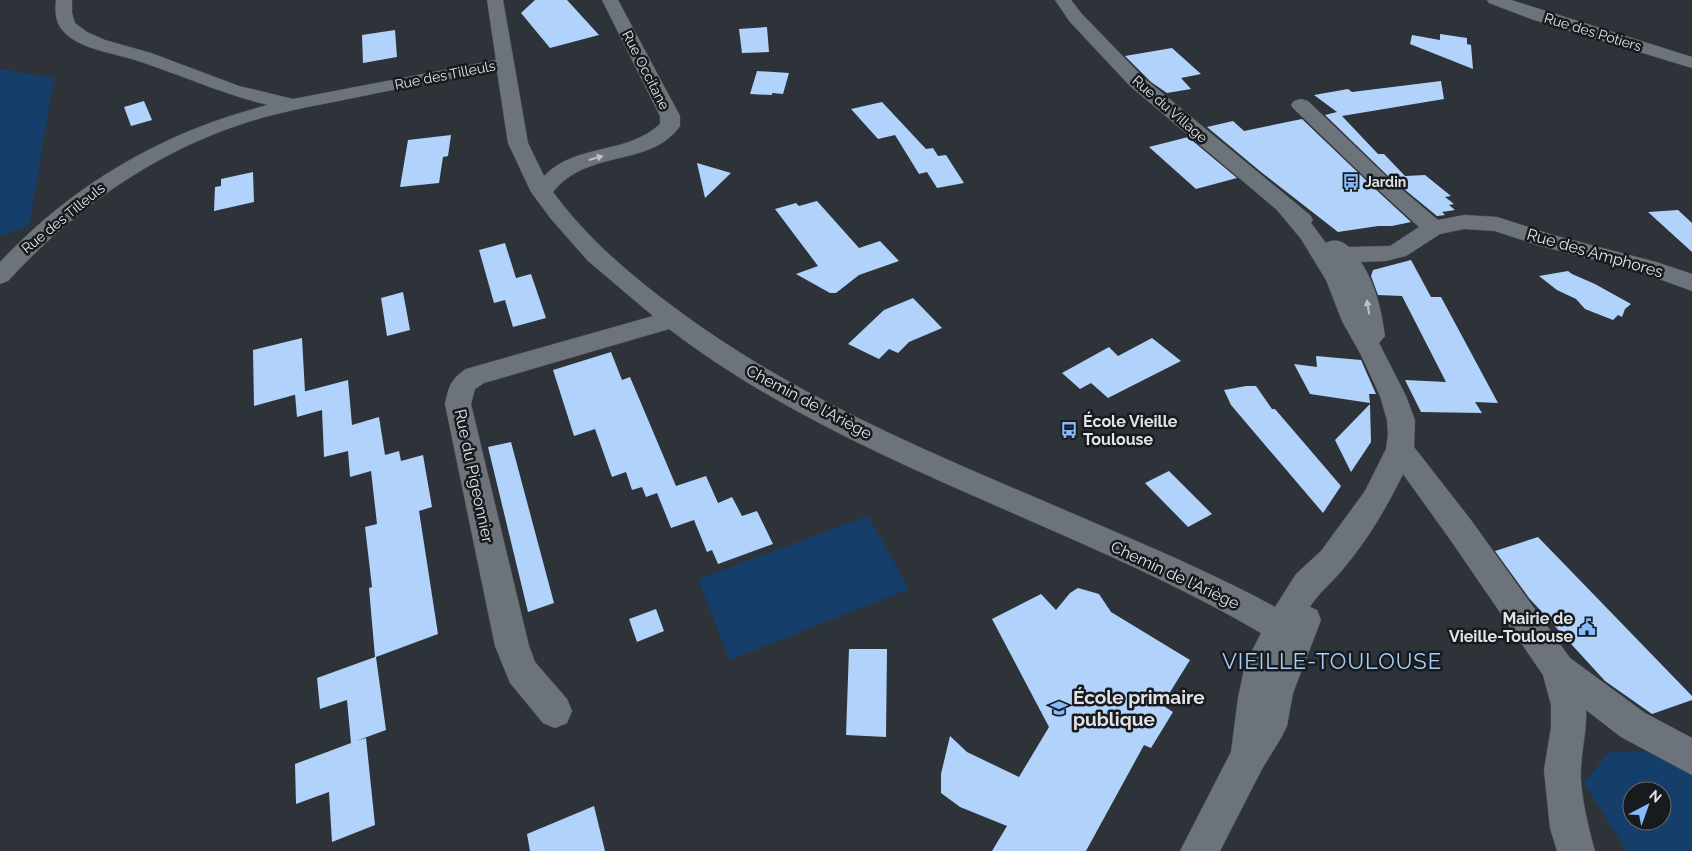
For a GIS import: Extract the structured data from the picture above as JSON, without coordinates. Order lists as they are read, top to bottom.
{
  "streets": {
    "street": [
      "Rue des Potiers",
      "Rue Occitane",
      "Rue des Tilleuls",
      "Rue du Village",
      "Rue des Amphores",
      "Chemin de l'Ariège",
      "Rue du Pigeonnier"
    ]
  },
  "crossings": [
    ["Rue Occitane", "Chemin de l'Ariège"],
    ["Rue des Tilleuls", "Chemin de l'Ariège"],
    ["Rue du Village", "Chemin de l'Ariège"],
    ["Chemin de l'Ariège", "Rue du Pigeonnier"]
  ],
  "districts": ["VIEILLE-TOULOUSE"],
  "places": {
    "bus stop": ["Jardin", "École Vieille Toulouse"],
    "public building": ["Mairie de Vieille-Toulouse"],
    "school or university": ["École primaire publique"]
  },
  "north": "top right"
}
